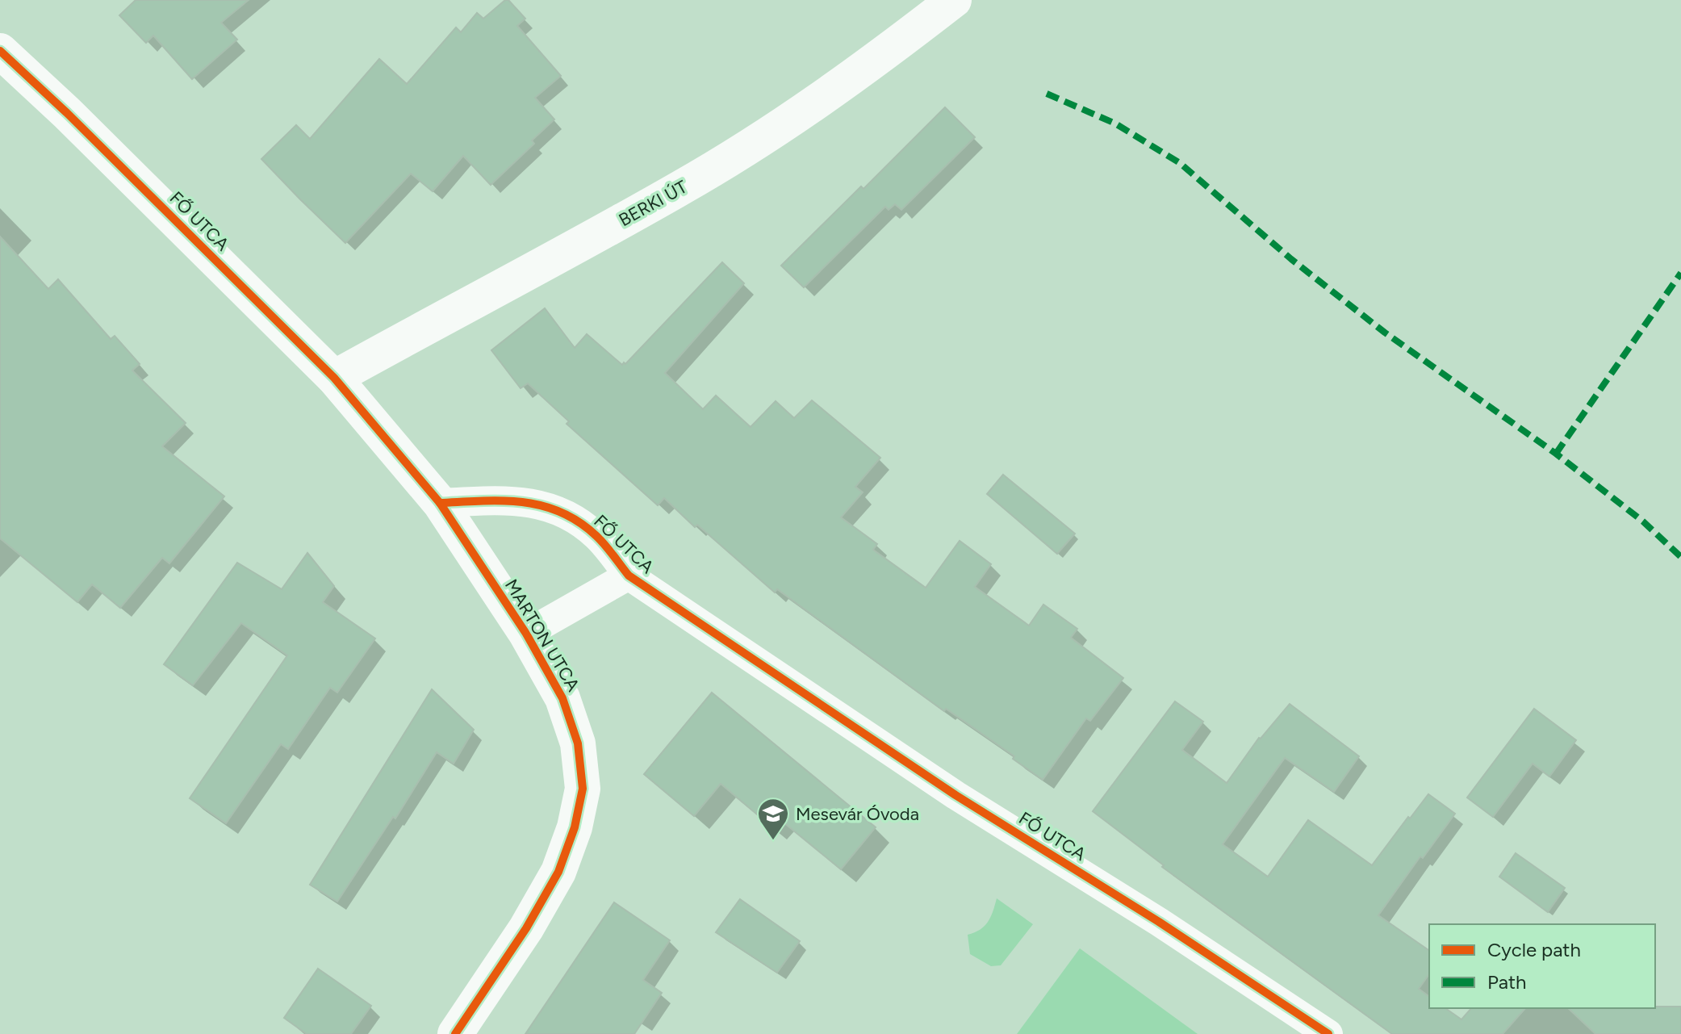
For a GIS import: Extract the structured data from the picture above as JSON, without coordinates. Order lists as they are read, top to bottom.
{
  "streets": {
    "street": ["BERKI ÚT", "FŐ UTCA", "MARTON UTCA"]
  },
  "crossings": [
    ["BERKI ÚT", "FŐ UTCA"],
    ["FŐ UTCA", "MARTON UTCA"]
  ],
  "places": {
    "school or university": ["Mesevár Óvoda"]
  },
  "legend": ["Cycle path", "Path"]
}
